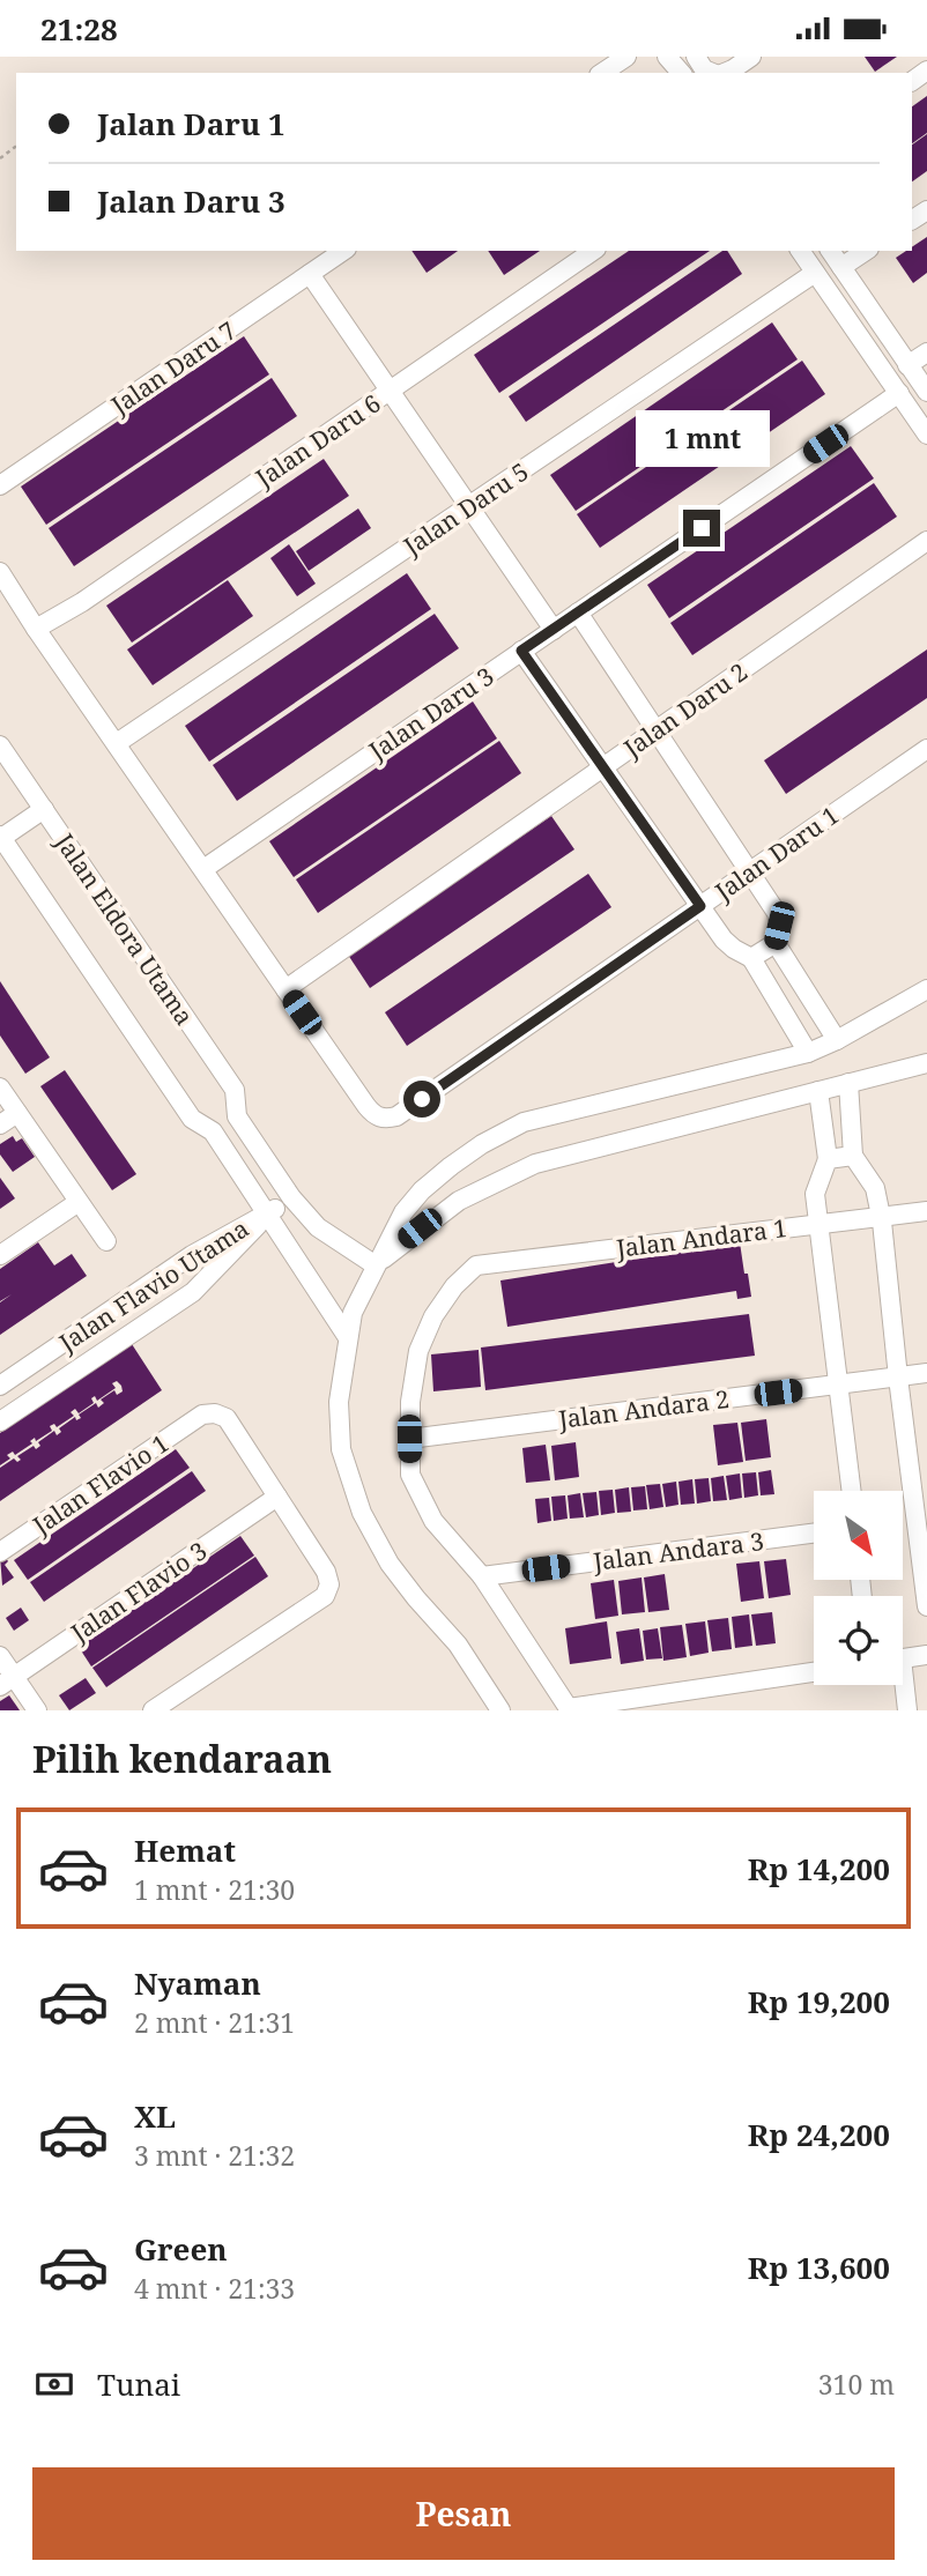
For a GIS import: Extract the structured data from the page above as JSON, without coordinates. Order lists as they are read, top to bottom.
{
  "streets": {
    "street": [
      "Jalan Daru 7",
      "Jalan Daru 6",
      "Jalan Daru 5",
      "Jalan Daru 2",
      "Jalan Daru 3",
      "Jalan Daru 1",
      "Jalan Eldora Utama",
      "Jalan Andara 1",
      "Jalan Flavio Utama",
      "Jalan Andara 2",
      "Jalan Flavio 1",
      "Jalan Andara 3",
      "Jalan Flavio 3"
    ]
  },
  "crossings": [
    ["Jalan Daru 2", "Jalan Daru 1"],
    ["Jalan Eldora Utama", "Jalan Flavio Utama"],
    ["Jalan Andara 1", "Jalan Andara 2"],
    ["Jalan Flavio 1", "Jalan Flavio 3"]
  ],
  "north": "bottom right",
  "page": {
    "status": "21:28",
    "banner": ["Jalan Daru 1", "Jalan Daru 3"],
    "bubble": "1 mnt",
    "heading": "Pilih kendaraan",
    "list": [
      {
        "name": "Hemat",
        "note": "1 mnt · 21:30",
        "value": "Rp 14,200"
      },
      {
        "name": "Nyaman",
        "note": "2 mnt · 21:31",
        "value": "Rp 19,200"
      },
      {
        "name": "XL",
        "note": "3 mnt · 21:32",
        "value": "Rp 24,200"
      },
      {
        "name": "Green",
        "note": "4 mnt · 21:33",
        "value": "Rp 13,600"
      }
    ],
    "pay": ["Tunai", "310 m"],
    "buttons": "Pesan"
  }
}
